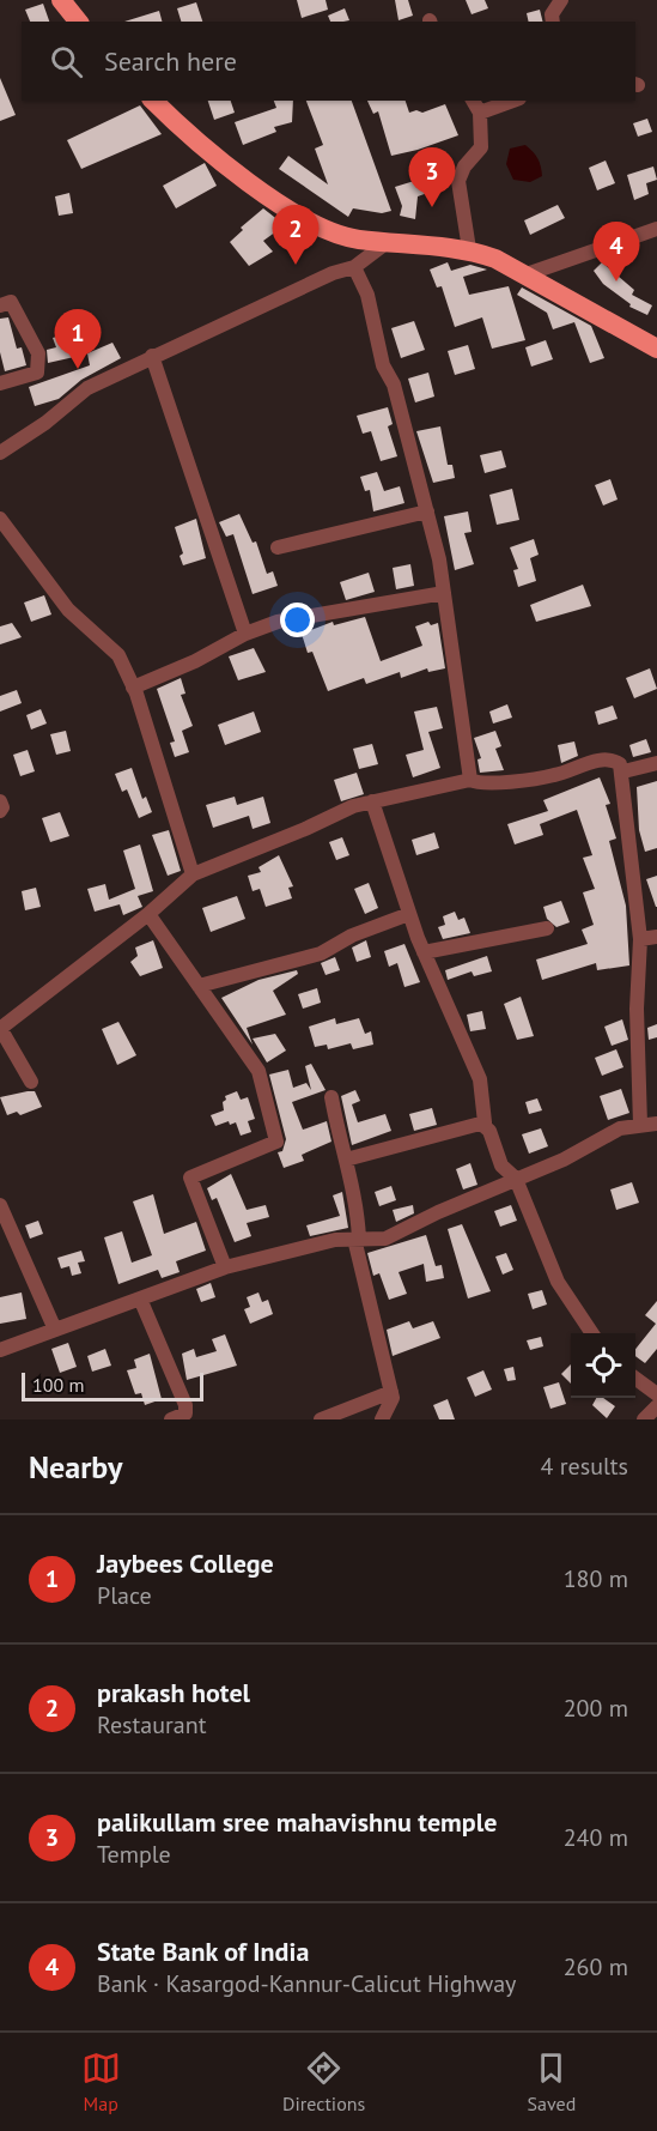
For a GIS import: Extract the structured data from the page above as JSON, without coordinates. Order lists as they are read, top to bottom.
{
  "scale_bar": "100 m",
  "page": {
    "search": "Search here",
    "pins": [
      "3",
      "2",
      "4",
      "1"
    ],
    "scale": "100 m",
    "heading": ["Nearby", "4 results"],
    "list": [
      {
        "mark": "1",
        "name": "Jaybees College",
        "note": "Place",
        "value": "180 m"
      },
      {
        "mark": "2",
        "name": "prakash hotel",
        "note": "Restaurant",
        "value": "200 m"
      },
      {
        "mark": "3",
        "name": "palikullam sree mahavishnu temple",
        "note": "Temple",
        "value": "240 m"
      },
      {
        "mark": "4",
        "name": "State Bank of India",
        "note": "Bank · Kasargod-Kannur-Calicut Highway",
        "value": "260 m"
      }
    ],
    "nav": ["Map", "Directions", "Saved"]
  }
}
